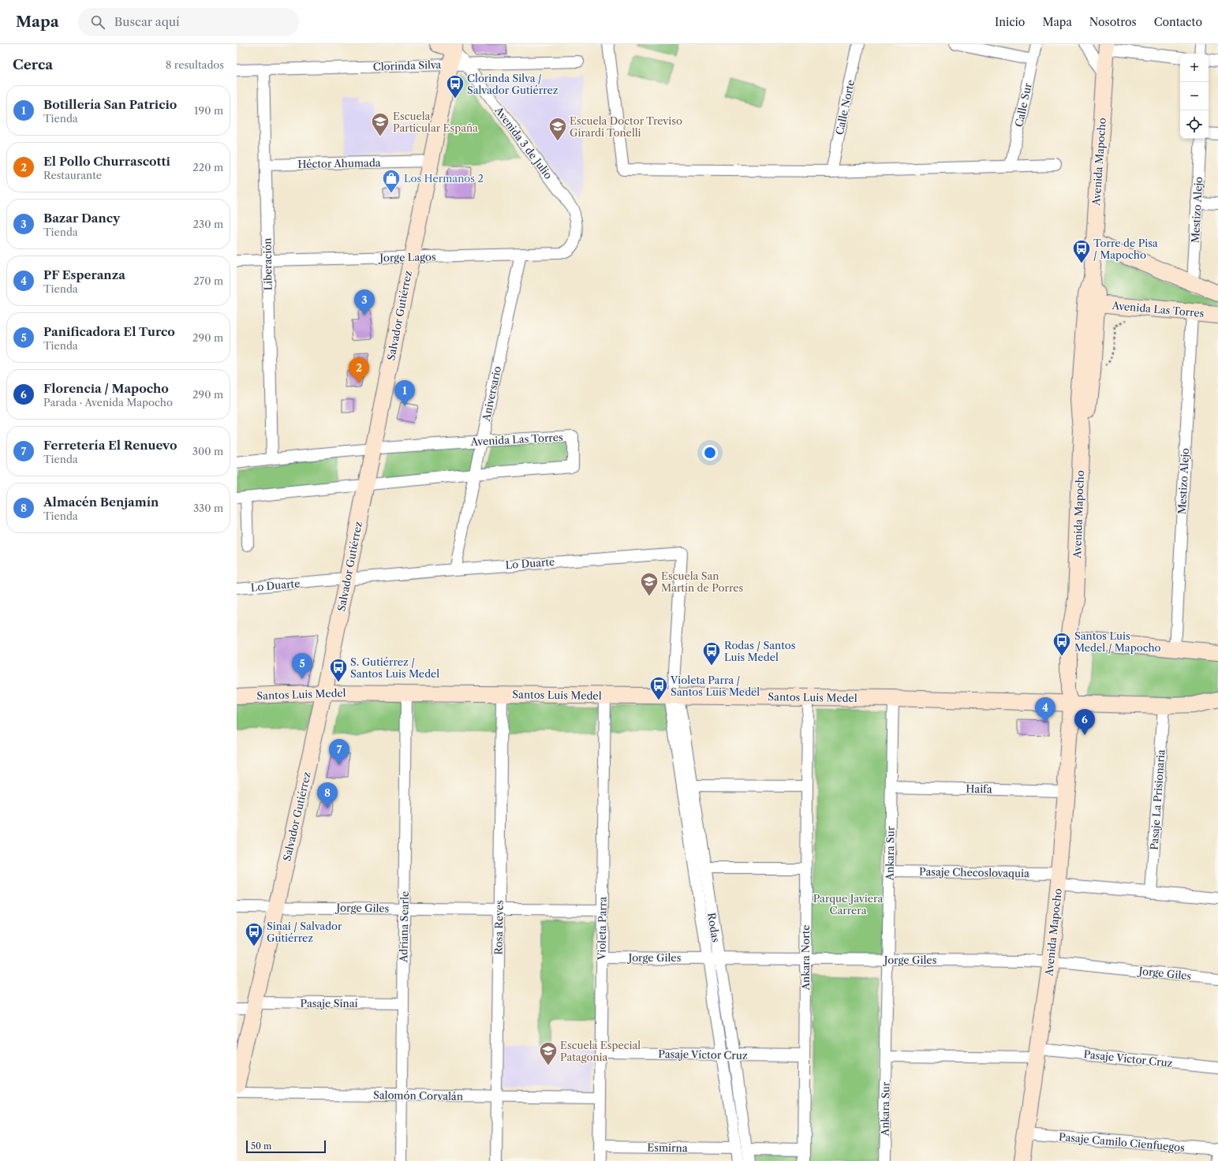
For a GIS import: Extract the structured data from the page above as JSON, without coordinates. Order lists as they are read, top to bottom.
{
  "streets": {
    "main road": [
      "Avenida Mapocho",
      "Avenida Las Torres",
      "Salvador Gutiérrez",
      "Santos Luis Medel"
    ],
    "street": [
      "Clorinda Silva",
      "Calle Sur",
      "Calle Norte",
      "Avenida 3 de Julio",
      "Héctor Ahumada",
      "Mestizo Alejo",
      "Jorge Lagos",
      "Liberación",
      "Aniversario",
      "Lo Duarte",
      "Haifa",
      "Pasaje La Prisionaria",
      "Ankara Sur",
      "Pasaje Checoslovaquia",
      "Jorge Giles",
      "Adriana Searle",
      "Rosa Reyes",
      "Rodas",
      "Violeta Parra",
      "Ankara Norte",
      "Pasaje Sinaí",
      "Pasaje Víctor Cruz",
      "Salomón Corvalán",
      "Pasaje Camilo Cienfuegos",
      "Esmirna"
    ]
  },
  "crossings": [
    ["Clorinda Silva", "Avenida 3 de Julio"],
    ["Clorinda Silva", "Liberación"],
    ["Clorinda Silva", "Salvador Gutiérrez"],
    ["Avenida 3 de Julio", "Jorge Lagos"],
    ["Avenida 3 de Julio", "Salvador Gutiérrez"],
    ["Avenida Mapocho", "Avenida Las Torres"],
    ["Avenida Mapocho", "Santos Luis Medel"],
    ["Avenida Mapocho", "Haifa"],
    ["Avenida Mapocho", "Pasaje Checoslovaquia"],
    ["Avenida Mapocho", "Jorge Giles"],
    ["Avenida Mapocho", "Pasaje Víctor Cruz"],
    ["Avenida Mapocho", "Pasaje Camilo Cienfuegos"],
    ["Héctor Ahumada", "Liberación"],
    ["Héctor Ahumada", "Salvador Gutiérrez"],
    ["Mestizo Alejo", "Avenida Las Torres"],
    ["Jorge Lagos", "Liberación"],
    ["Jorge Lagos", "Salvador Gutiérrez"],
    ["Jorge Lagos", "Aniversario"],
    ["Liberación", "Avenida Las Torres"],
    ["Avenida Las Torres", "Salvador Gutiérrez"],
    ["Avenida Las Torres", "Aniversario"],
    ["Salvador Gutiérrez", "Lo Duarte"],
    ["Salvador Gutiérrez", "Santos Luis Medel"],
    ["Salvador Gutiérrez", "Jorge Giles"],
    ["Salvador Gutiérrez", "Pasaje Sinaí"],
    ["Aniversario", "Lo Duarte"],
    ["Lo Duarte", "Santos Luis Medel"],
    ["Lo Duarte", "Rodas"],
    ["Santos Luis Medel", "Pasaje La Prisionaria"],
    ["Santos Luis Medel", "Ankara Sur"],
    ["Santos Luis Medel", "Adriana Searle"],
    ["Santos Luis Medel", "Rosa Reyes"],
    ["Santos Luis Medel", "Rodas"],
    ["Santos Luis Medel", "Violeta Parra"],
    ["Santos Luis Medel", "Ankara Norte"],
    ["Haifa", "Ankara Sur"],
    ["Pasaje La Prisionaria", "Pasaje Checoslovaquia"],
    ["Ankara Sur", "Pasaje Checoslovaquia"],
    ["Ankara Sur", "Jorge Giles"],
    ["Ankara Sur", "Pasaje Víctor Cruz"],
    ["Jorge Giles", "Adriana Searle"],
    ["Jorge Giles", "Rosa Reyes"],
    ["Jorge Giles", "Rodas"],
    ["Jorge Giles", "Violeta Parra"],
    ["Jorge Giles", "Ankara Norte"],
    ["Adriana Searle", "Pasaje Sinaí"],
    ["Adriana Searle", "Salomón Corvalán"],
    ["Rosa Reyes", "Salomón Corvalán"],
    ["Rodas", "Pasaje Víctor Cruz"],
    ["Rodas", "Esmirna"],
    ["Violeta Parra", "Pasaje Víctor Cruz"],
    ["Violeta Parra", "Salomón Corvalán"],
    ["Violeta Parra", "Esmirna"],
    ["Ankara Norte", "Pasaje Víctor Cruz"]
  ],
  "parks": ["Parque Javiera Carrera"],
  "places": {
    "bus stop": [
      "Clorinda Silva / Salvador Gutiérrez",
      "Torre de Pisa / Mapocho",
      "Santos Luis Medel / Mapocho",
      "Rodas / Santos Luis Medel",
      "S. Gutiérrez / Santos Luis Medel",
      "Violeta Parra / Santos Luis Medel",
      "Sinai / Salvador Gutiérrez"
    ],
    "school or university": [
      "Escuela Particular España",
      "Escuela Doctor Treviso Girardi Tonelli",
      "Escuela San Martín de Porres",
      "Escuela Especial Patagonia"
    ],
    "shop": ["Los Hermanos 2"]
  },
  "scale_bar": "50 m",
  "page": {
    "header": "Mapa",
    "search": "Buscar aquí",
    "nav": [
      "Inicio",
      "Mapa",
      "Nosotros",
      "Contacto"
    ],
    "heading": ["Cerca", "8 resultados"],
    "map_buttons": ["+", "−"],
    "list": [
      {
        "mark": "1",
        "name": "Botillería San Patricio",
        "note": "Tienda",
        "value": "190 m"
      },
      {
        "mark": "2",
        "name": "El Pollo Churrascotti",
        "note": "Restaurante",
        "value": "220 m"
      },
      {
        "mark": "3",
        "name": "Bazar Dancy",
        "note": "Tienda",
        "value": "230 m"
      },
      {
        "mark": "4",
        "name": "PF Esperanza",
        "note": "Tienda",
        "value": "270 m"
      },
      {
        "mark": "5",
        "name": "Panificadora El Turco",
        "note": "Tienda",
        "value": "290 m"
      },
      {
        "mark": "6",
        "name": "Florencia / Mapocho",
        "note": "Parada · Avenida Mapocho",
        "value": "290 m"
      },
      {
        "mark": "7",
        "name": "Ferretería El Renuevo",
        "note": "Tienda",
        "value": "300 m"
      },
      {
        "mark": "8",
        "name": "Almacén Benjamín",
        "note": "Tienda",
        "value": "330 m"
      }
    ],
    "pins": [
      "3",
      "2",
      "1",
      "5",
      "4",
      "6",
      "7",
      "8"
    ],
    "scale": "50 m"
  }
}
